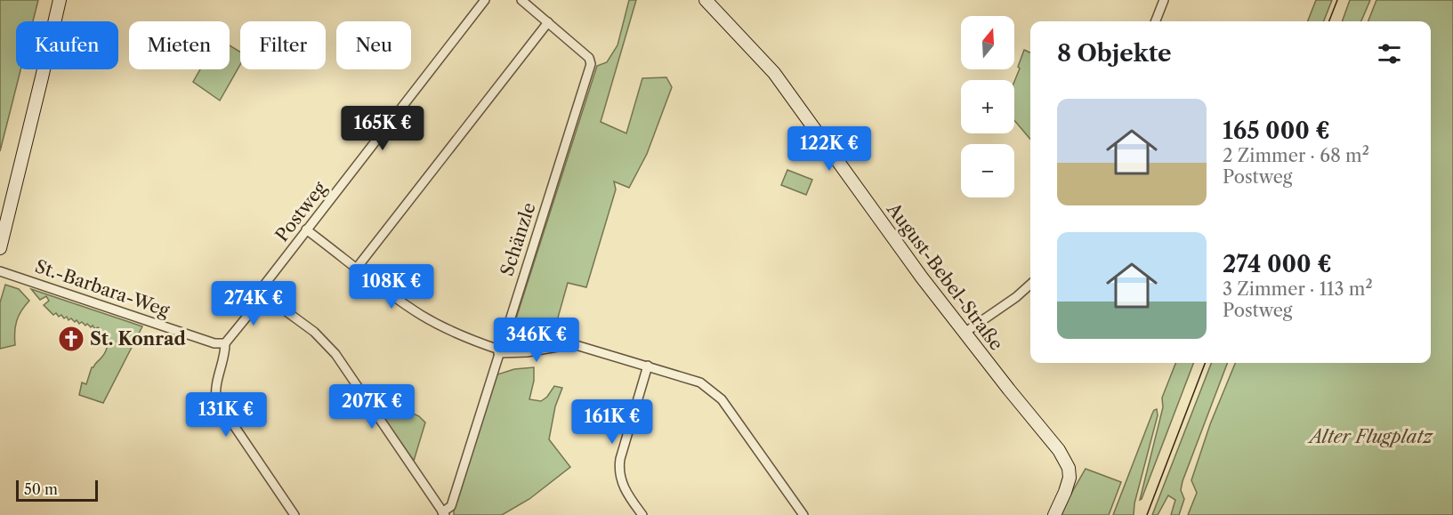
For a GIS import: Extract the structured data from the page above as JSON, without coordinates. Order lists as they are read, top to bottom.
{
  "streets": {
    "street": [
      "Postweg",
      "Schänzle",
      "August-Bebel-Straße",
      "St.-Barbara-Weg"
    ]
  },
  "crossings": [
    ["Postweg", "St.-Barbara-Weg"]
  ],
  "parks": ["Alter Flugplatz"],
  "places": {
    "church": ["St. Konrad"]
  },
  "scale_bar": "50 m",
  "north": "top",
  "page": {
    "map_buttons": ["+", "−"],
    "chip": [
      "Kaufen",
      "Mieten",
      "Filter",
      "Neu"
    ],
    "heading": "8 Objekte",
    "list": [
      {
        "name": "165 000 €",
        "note": "2 Zimmer · 68 m² · Postweg"
      },
      {
        "name": "274 000 €",
        "note": "3 Zimmer · 113 m² · Postweg"
      }
    ],
    "price": [
      "165K €",
      "122K €",
      "108K €",
      "274K €",
      "346K €",
      "207K €",
      "131K €",
      "161K €"
    ],
    "scale": "50 m"
  }
}
